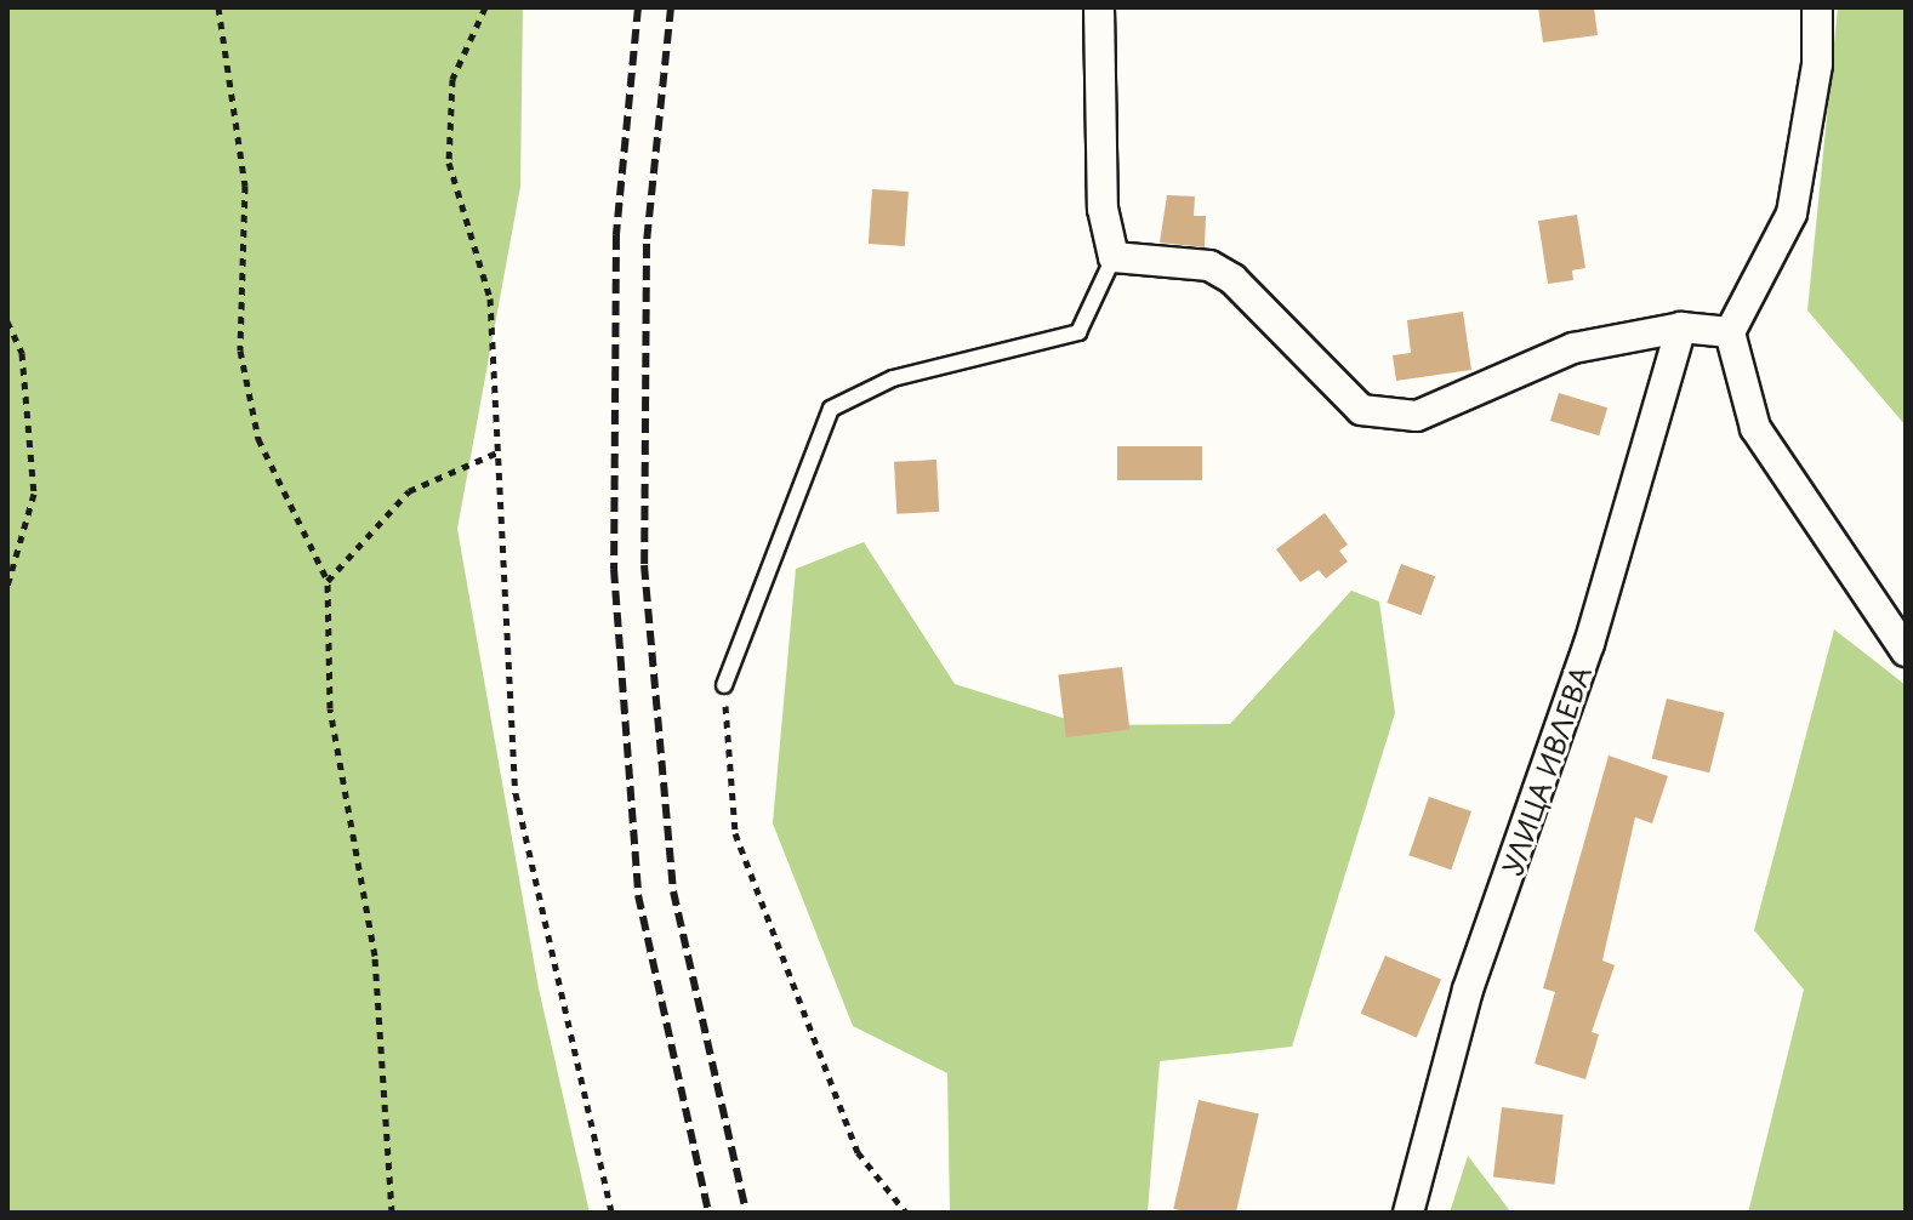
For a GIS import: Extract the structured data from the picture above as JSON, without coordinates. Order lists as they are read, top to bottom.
{
  "streets": {
    "street": ["УЛИЦА ИВЛЕВА"]
  }
}
